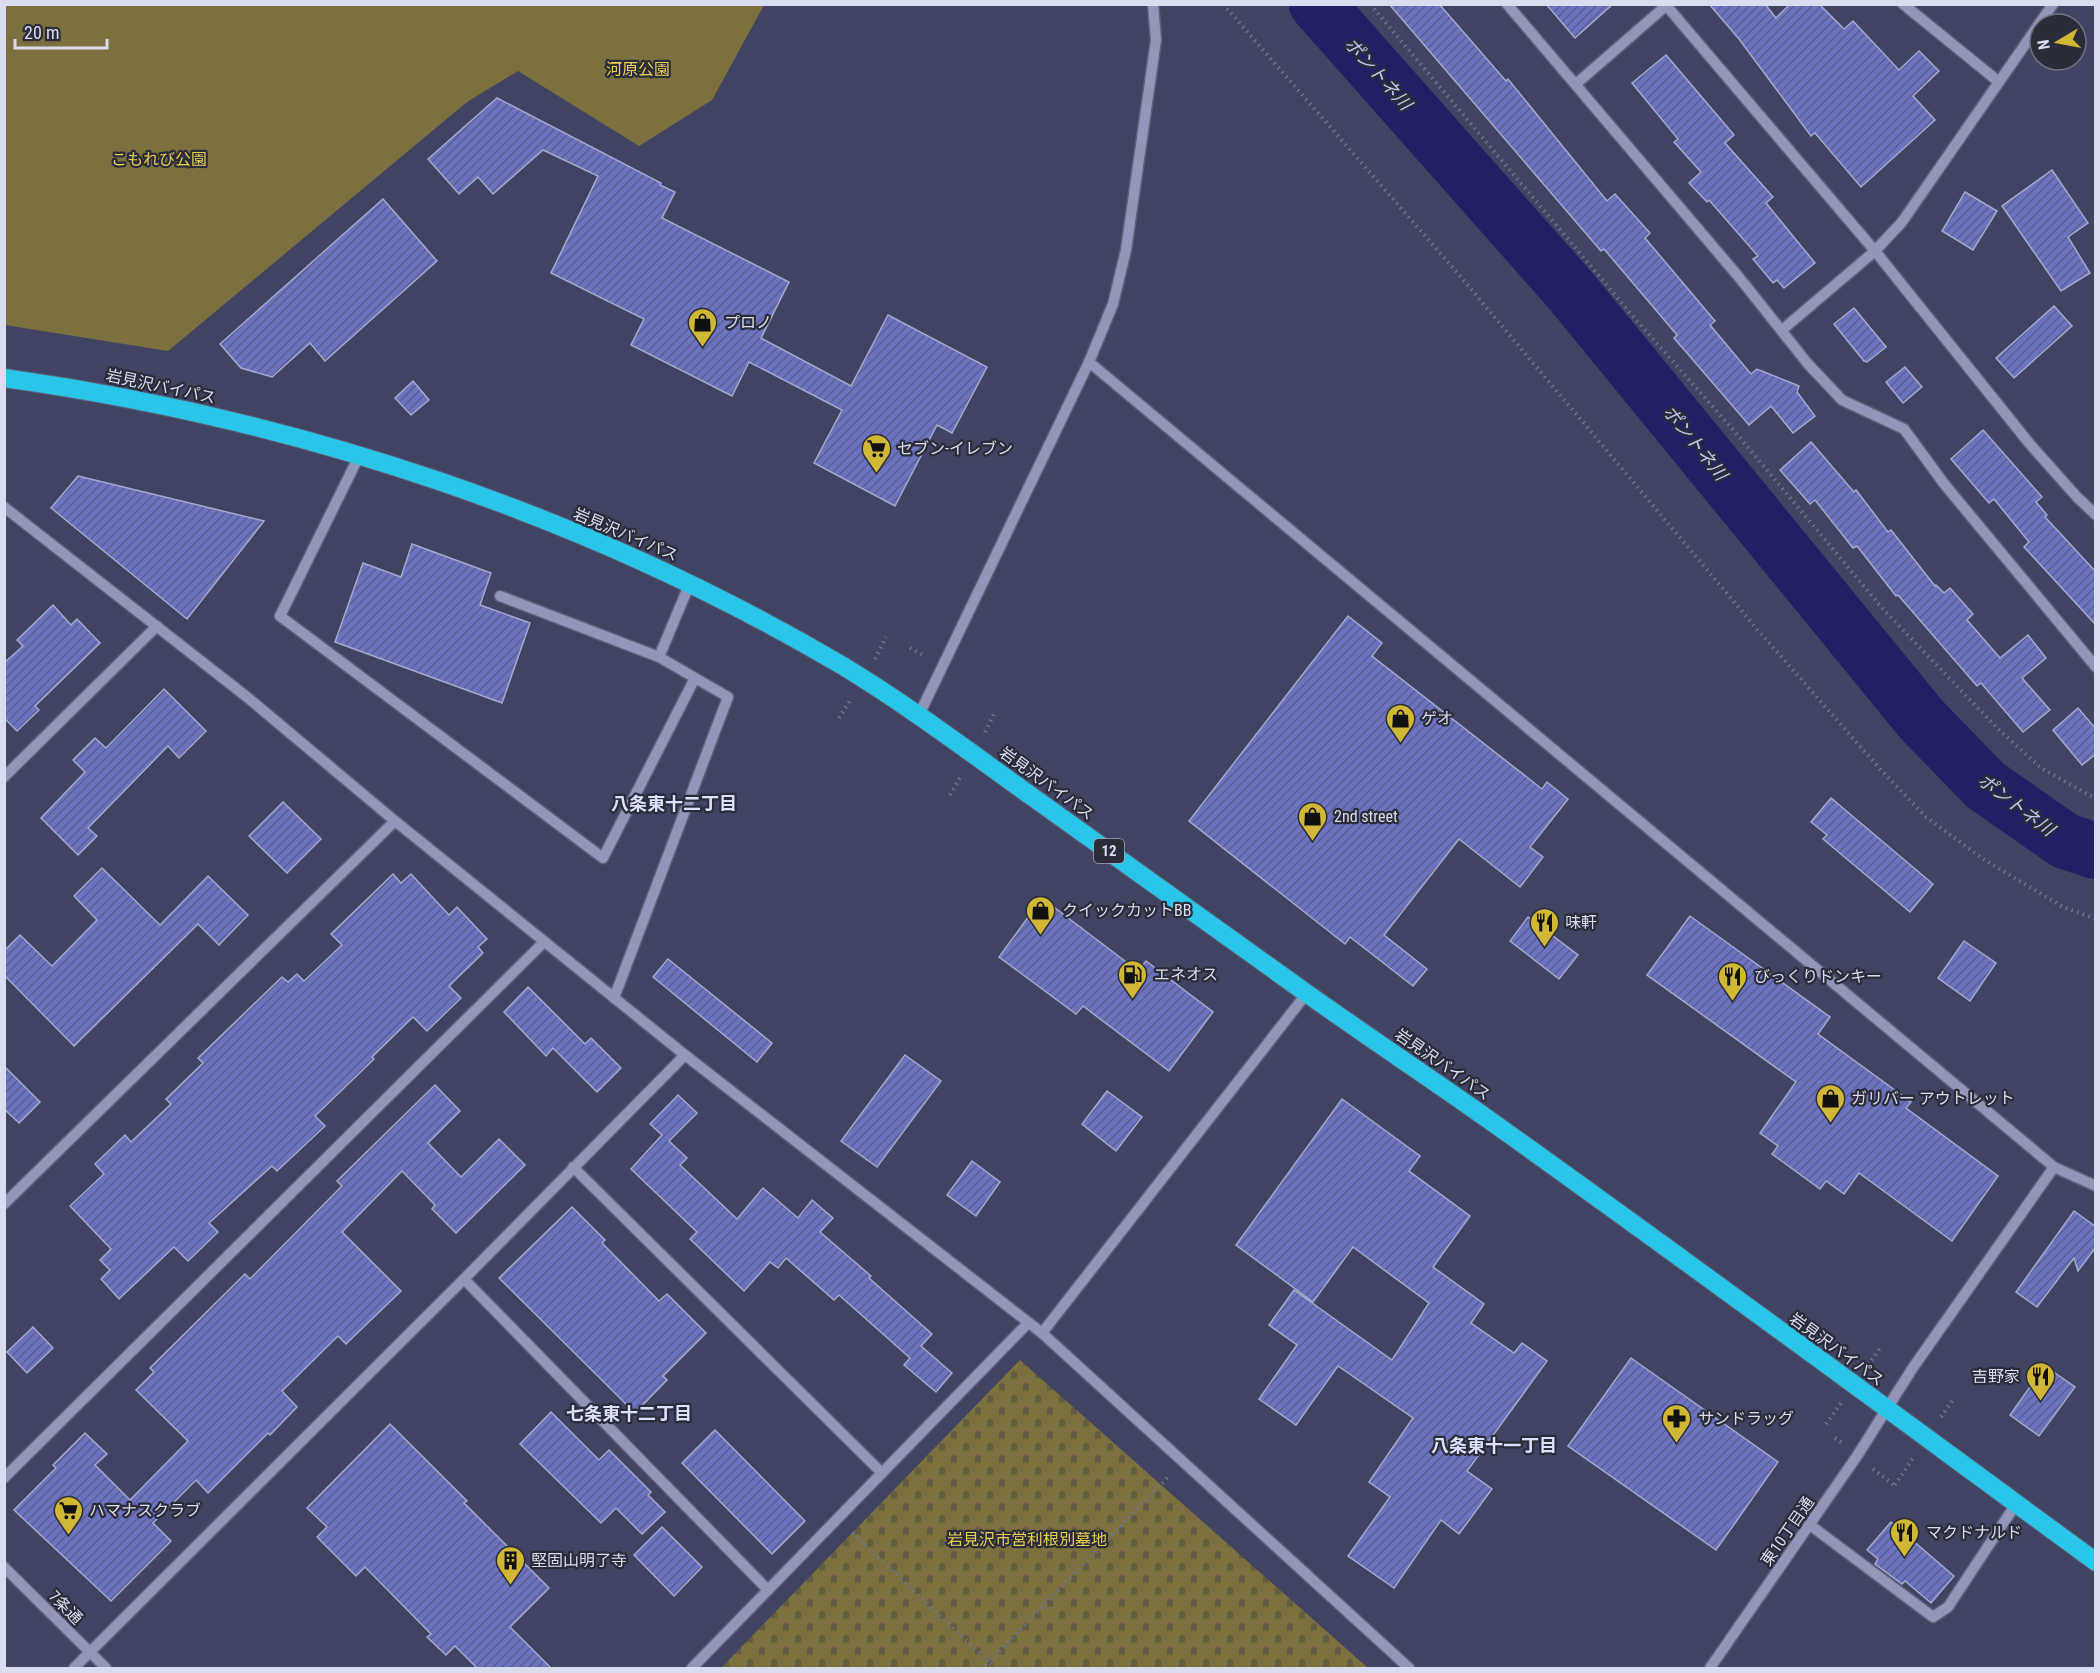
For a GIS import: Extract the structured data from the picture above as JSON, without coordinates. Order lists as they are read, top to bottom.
{
  "streets": {
    "highway": ["岩見沢バイパス", "12"],
    "street": ["東10丁目通", "7条通"]
  },
  "crossings": [
    ["岩見沢バイパス", "東10丁目通"]
  ],
  "districts": ["八条東十二丁目", "七条東十二丁目", "八条東十一丁目"],
  "water": ["ポントネ川"],
  "parks": ["河原公園", "こもれび公園", "岩見沢市営利根別墓地"],
  "places": {
    "shop": [
      "プロノ",
      "ゲオ",
      "2nd street",
      "クイックカットBB",
      "ガリバー アウトレット"
    ],
    "supermarket": ["セブン-イレブン", "ハマナスクラブ"],
    "restaurant": [
      "味軒",
      "びっくりドンキー",
      "吉野家",
      "マクドナルド"
    ],
    "fuel station": ["エネオス"],
    "pharmacy": ["サンドラッグ"],
    "building": ["堅固山明了寺"]
  },
  "scale_bar": "20 m",
  "north": "left"
}
